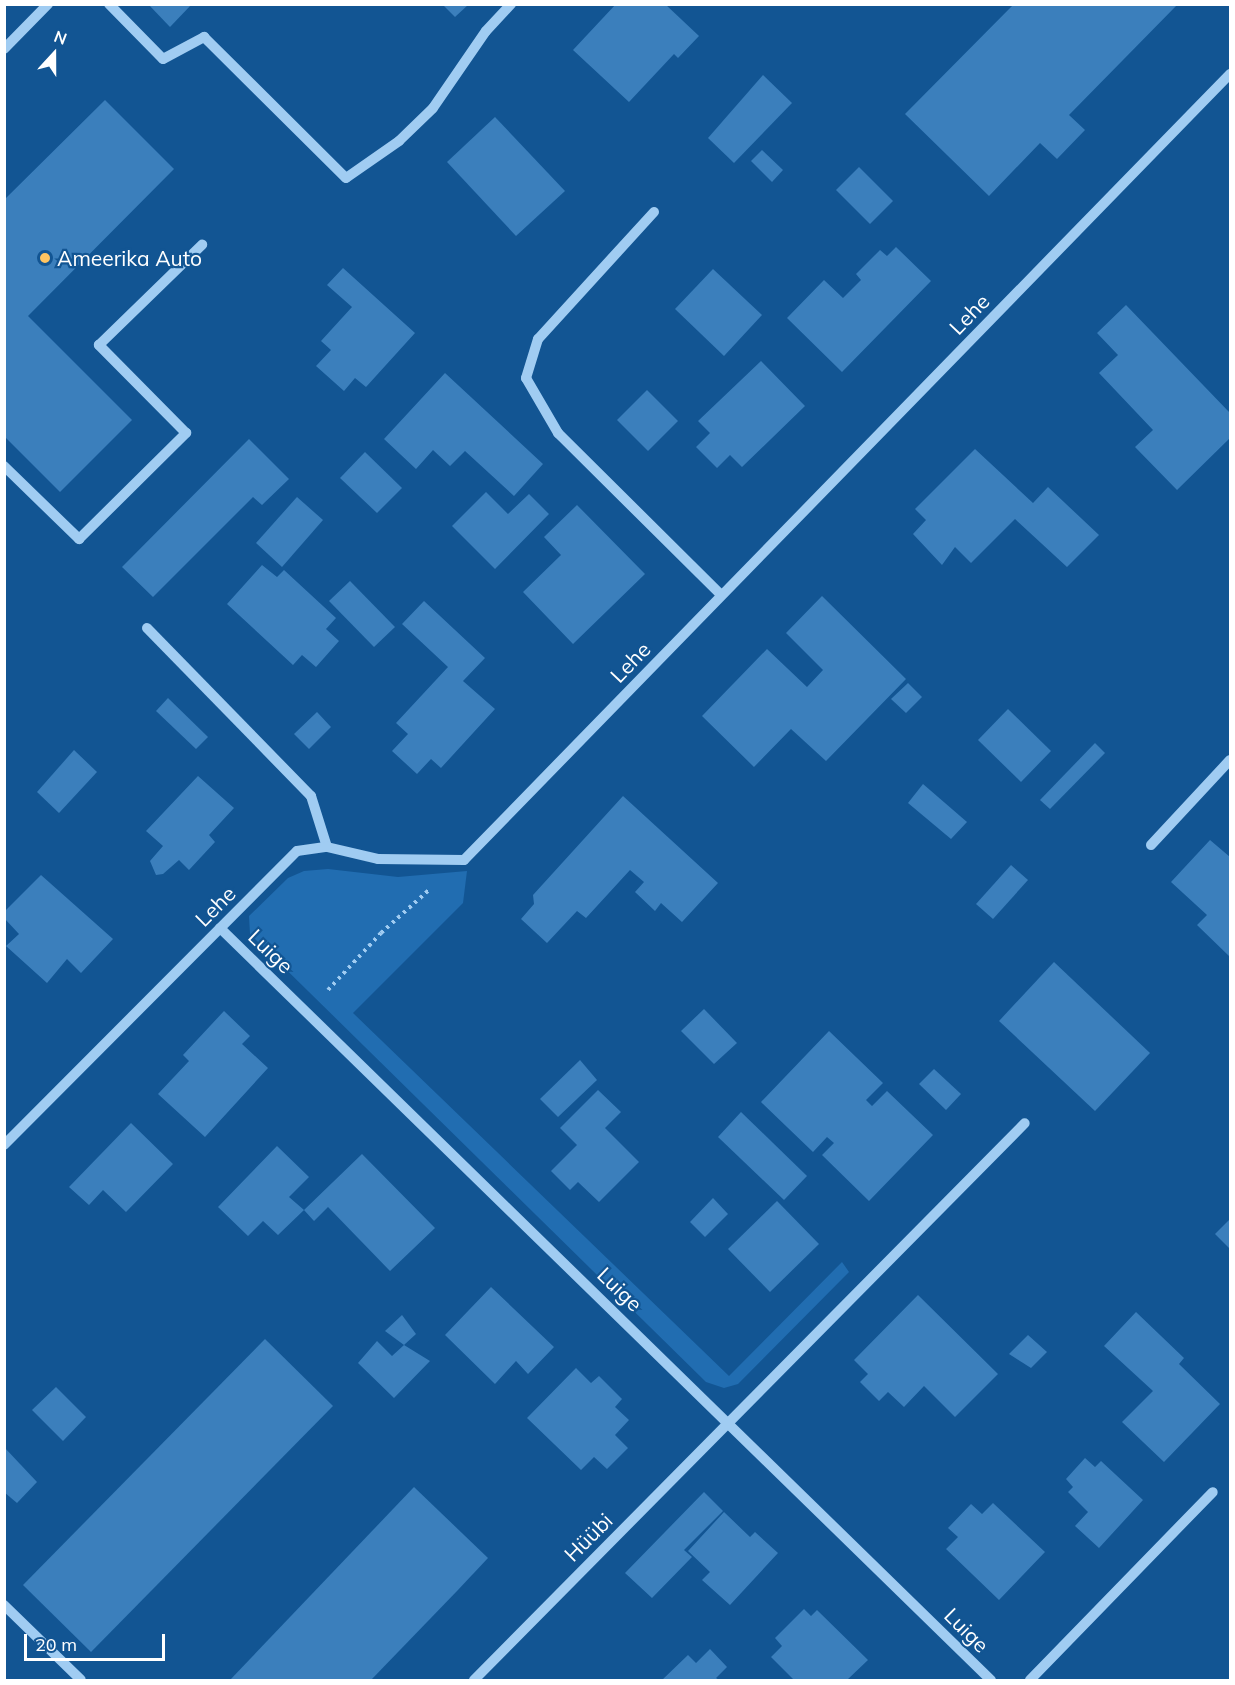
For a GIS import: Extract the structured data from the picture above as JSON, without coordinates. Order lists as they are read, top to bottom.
{
  "streets": {
    "street": ["Lehe", "Luige", "Hüübi"]
  },
  "crossings": [
    ["Lehe", "Luige"],
    ["Luige", "Hüübi"]
  ],
  "places": ["Ameerika Auto"],
  "scale_bar": "20 m",
  "north": "top"
}
